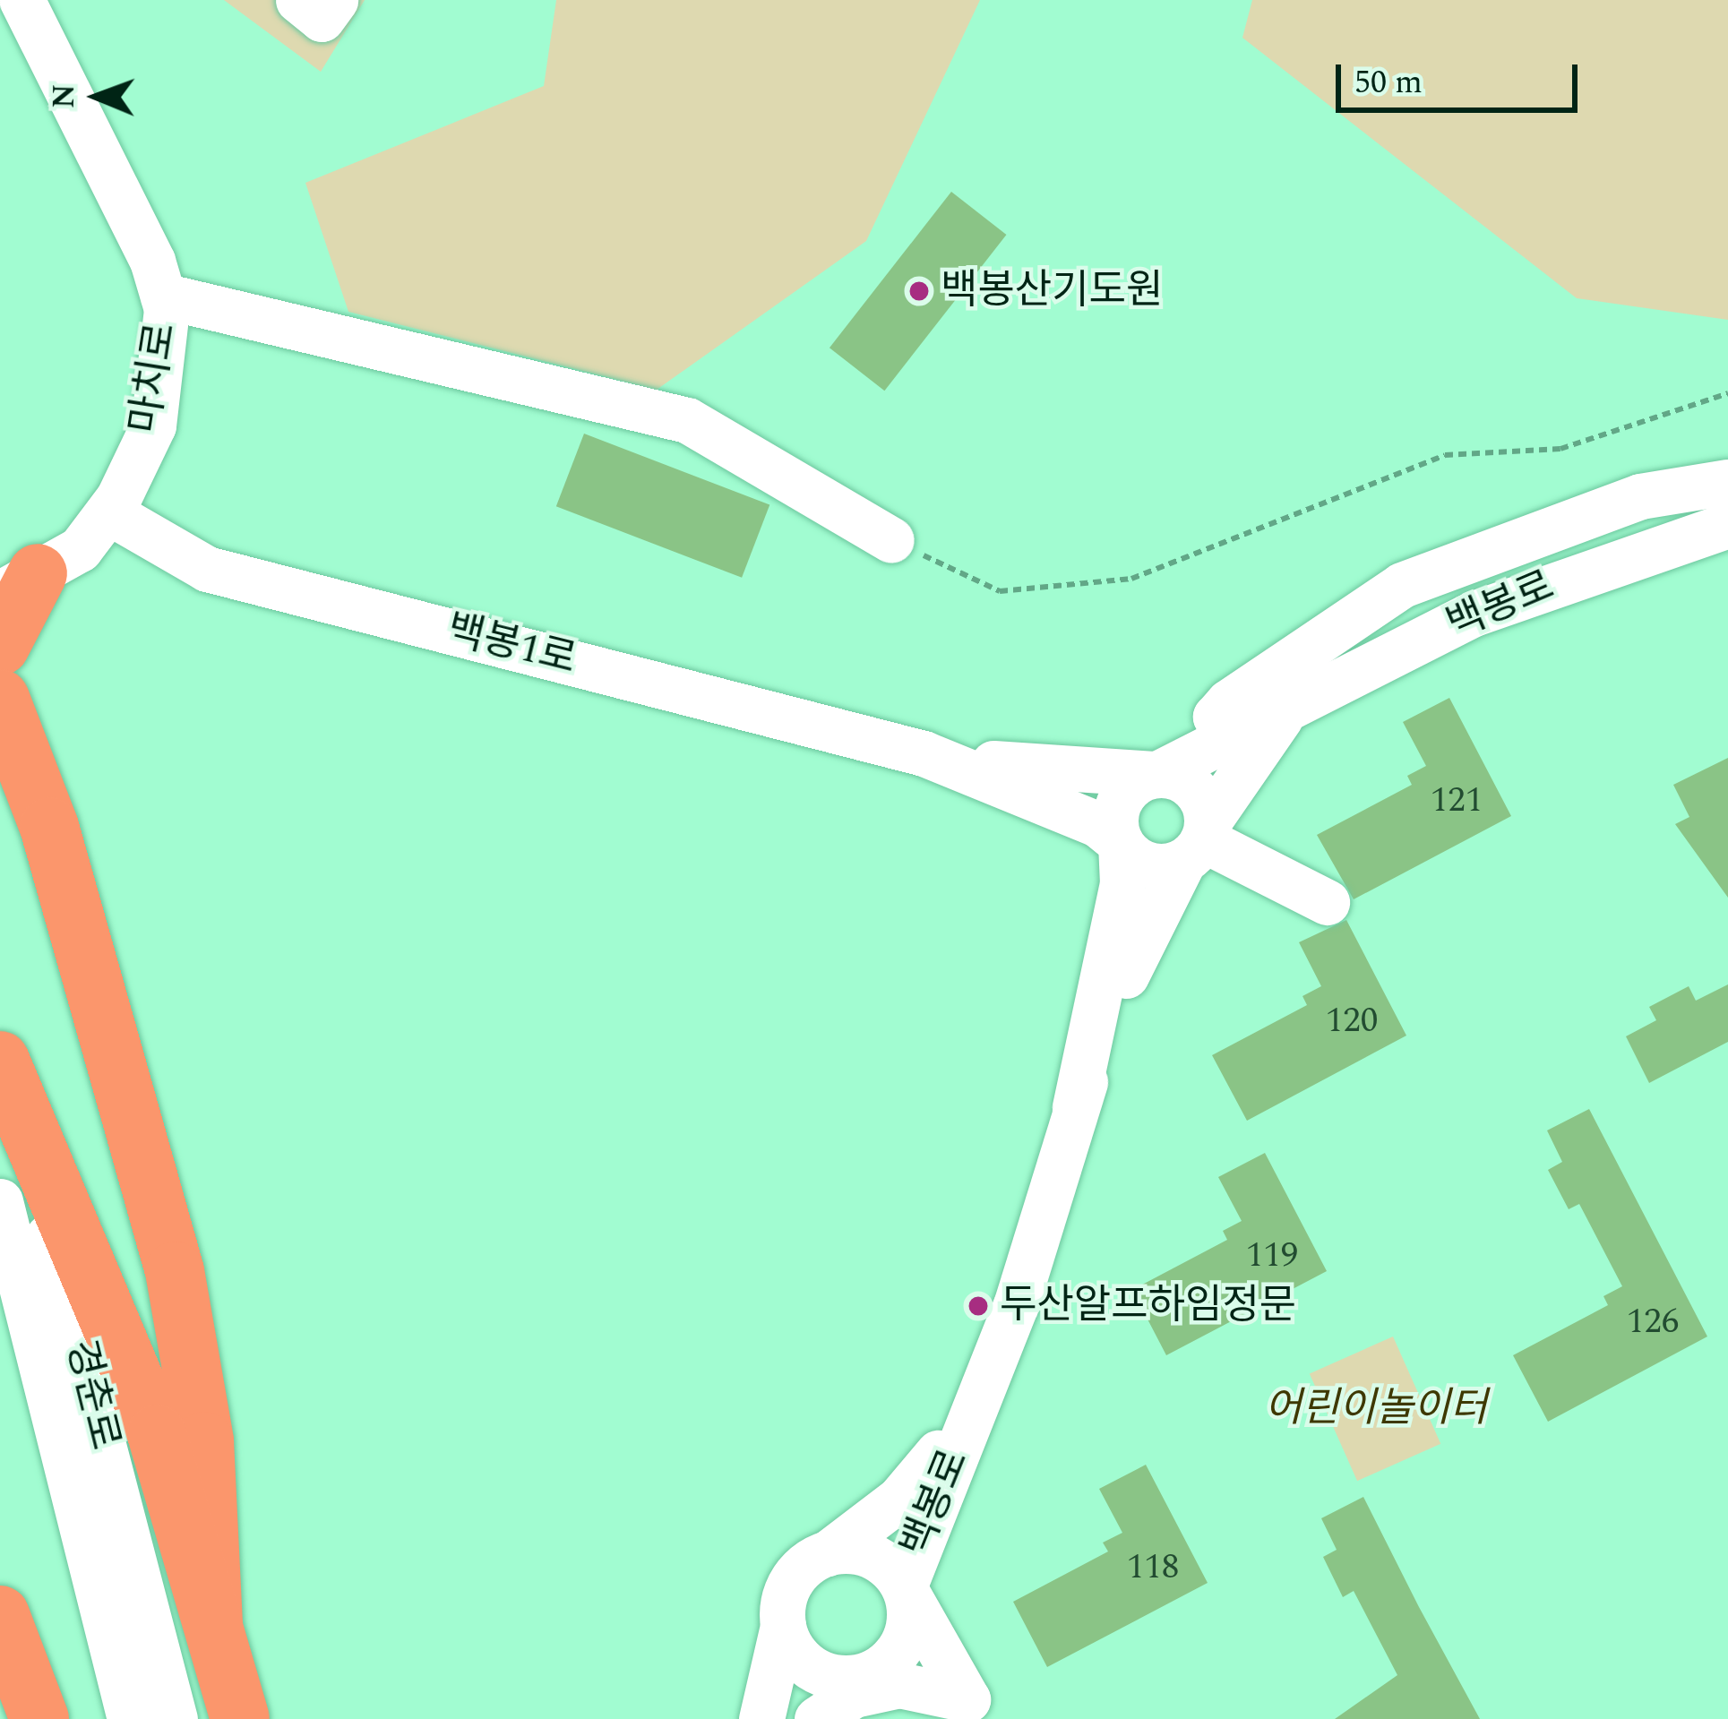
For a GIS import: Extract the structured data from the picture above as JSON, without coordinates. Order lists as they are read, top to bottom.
{
  "streets": {
    "street": [
      "마치로",
      "백봉로",
      "백봉1로",
      "경춘로"
    ]
  },
  "crossings": [
    ["마치로", "백봉1로"],
    ["백봉로", "백봉1로"]
  ],
  "parks": ["어린이놀이터"],
  "places": ["백봉산기도원", "두산알프하임정문"],
  "house_numbers": [
    "121",
    "120",
    "119",
    "126",
    "118"
  ],
  "scale_bar": "50 m",
  "north": "left"
}
